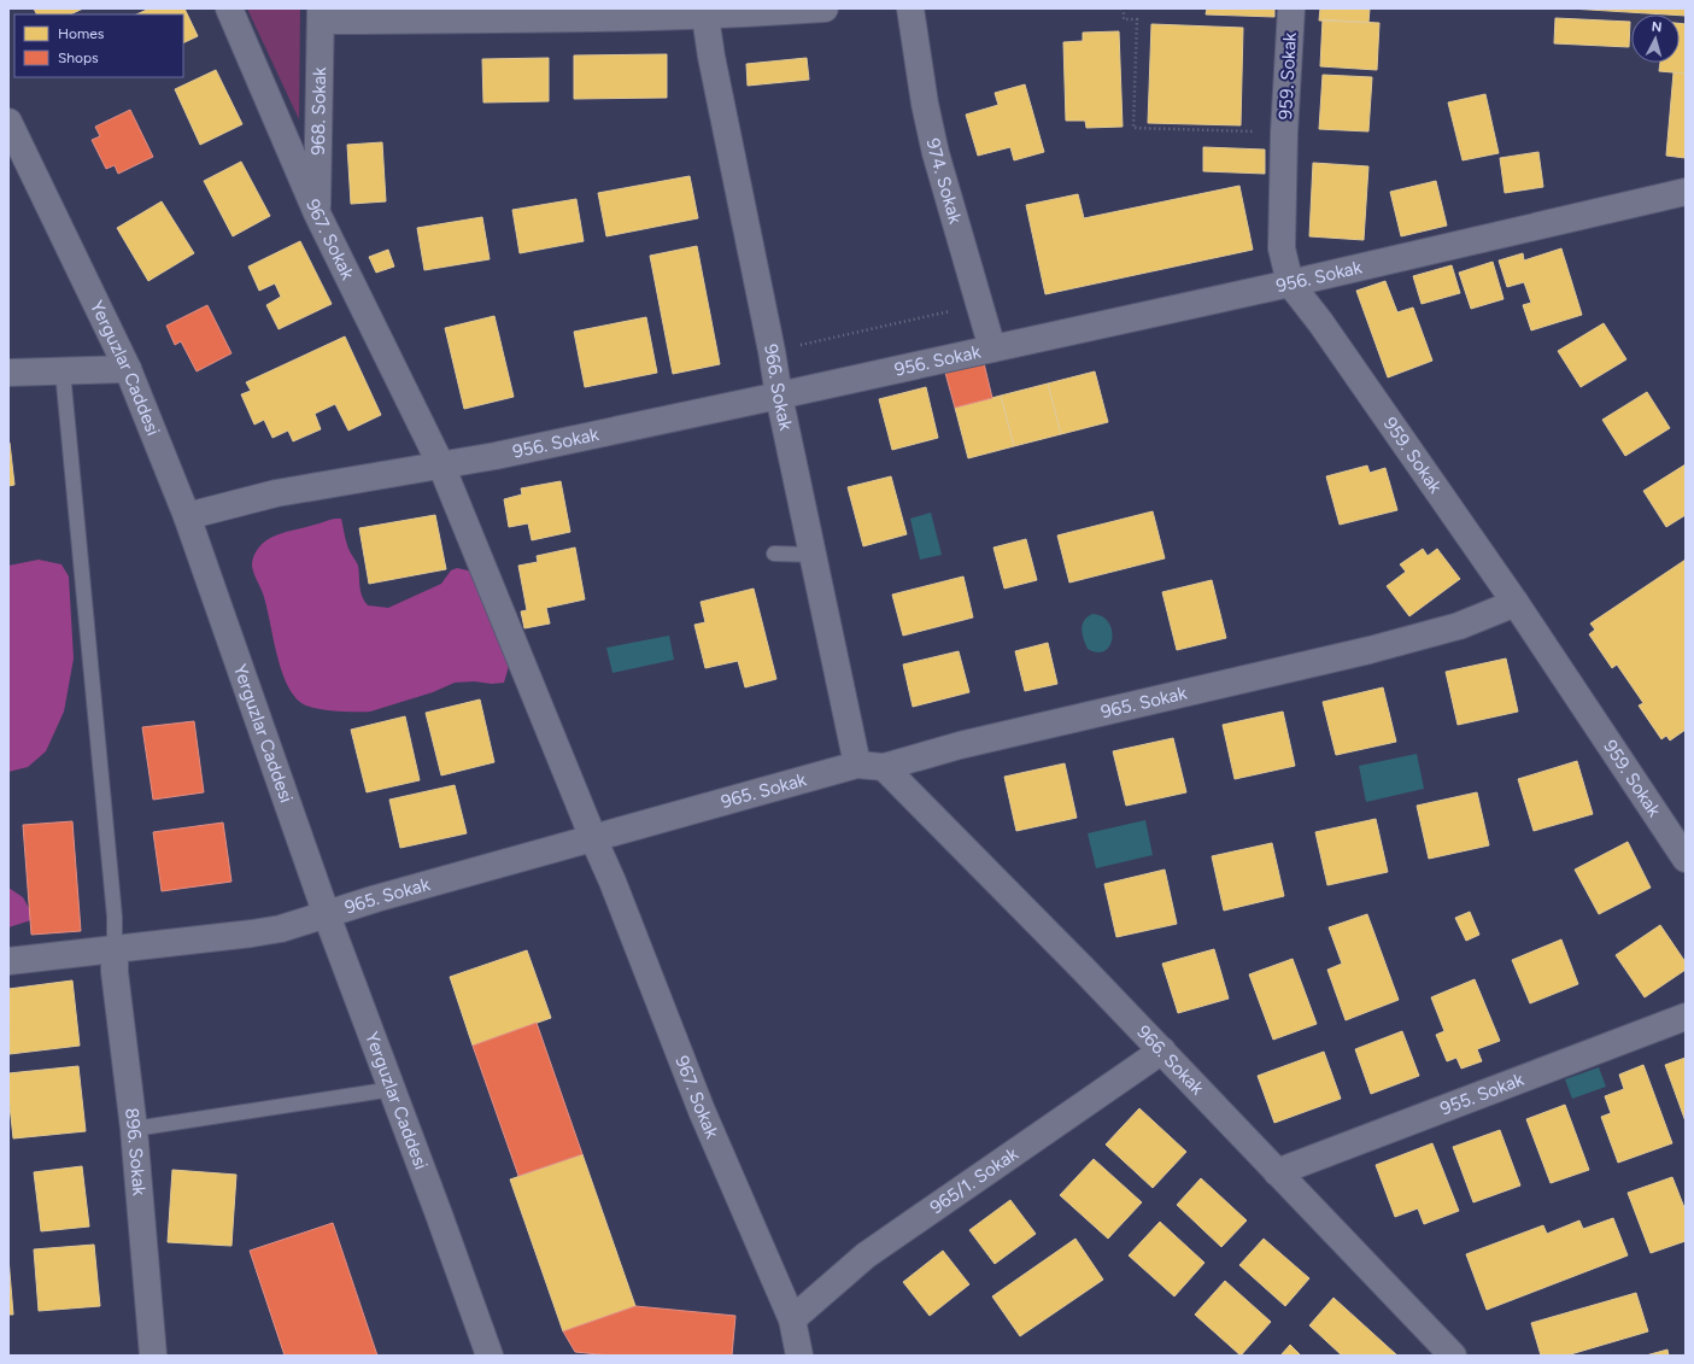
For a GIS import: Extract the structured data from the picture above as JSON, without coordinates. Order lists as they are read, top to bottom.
{
  "streets": {
    "street": [
      "959. Sokak",
      "968. Sokak",
      "974. Sokak",
      "967. Sokak",
      "956. Sokak",
      "Yerguzlar Caddesi",
      "966. Sokak",
      "965. Sokak",
      "955. Sokak",
      "896. Sokak",
      "965/1. Sokak"
    ]
  },
  "crossings": [
    ["959. Sokak", "956. Sokak"],
    ["959. Sokak", "965. Sokak"],
    ["968. Sokak", "967. Sokak"],
    ["974. Sokak", "956. Sokak"],
    ["967. Sokak", "956. Sokak"],
    ["967. Sokak", "965. Sokak"],
    ["967. Sokak", "965/1. Sokak"],
    ["956. Sokak", "Yerguzlar Caddesi"],
    ["956. Sokak", "966. Sokak"],
    ["Yerguzlar Caddesi", "965. Sokak"],
    ["966. Sokak", "965. Sokak"],
    ["966. Sokak", "955. Sokak"],
    ["966. Sokak", "965/1. Sokak"],
    ["965. Sokak", "896. Sokak"]
  ],
  "legend": ["Homes", "Shops"],
  "north": "top"
}
